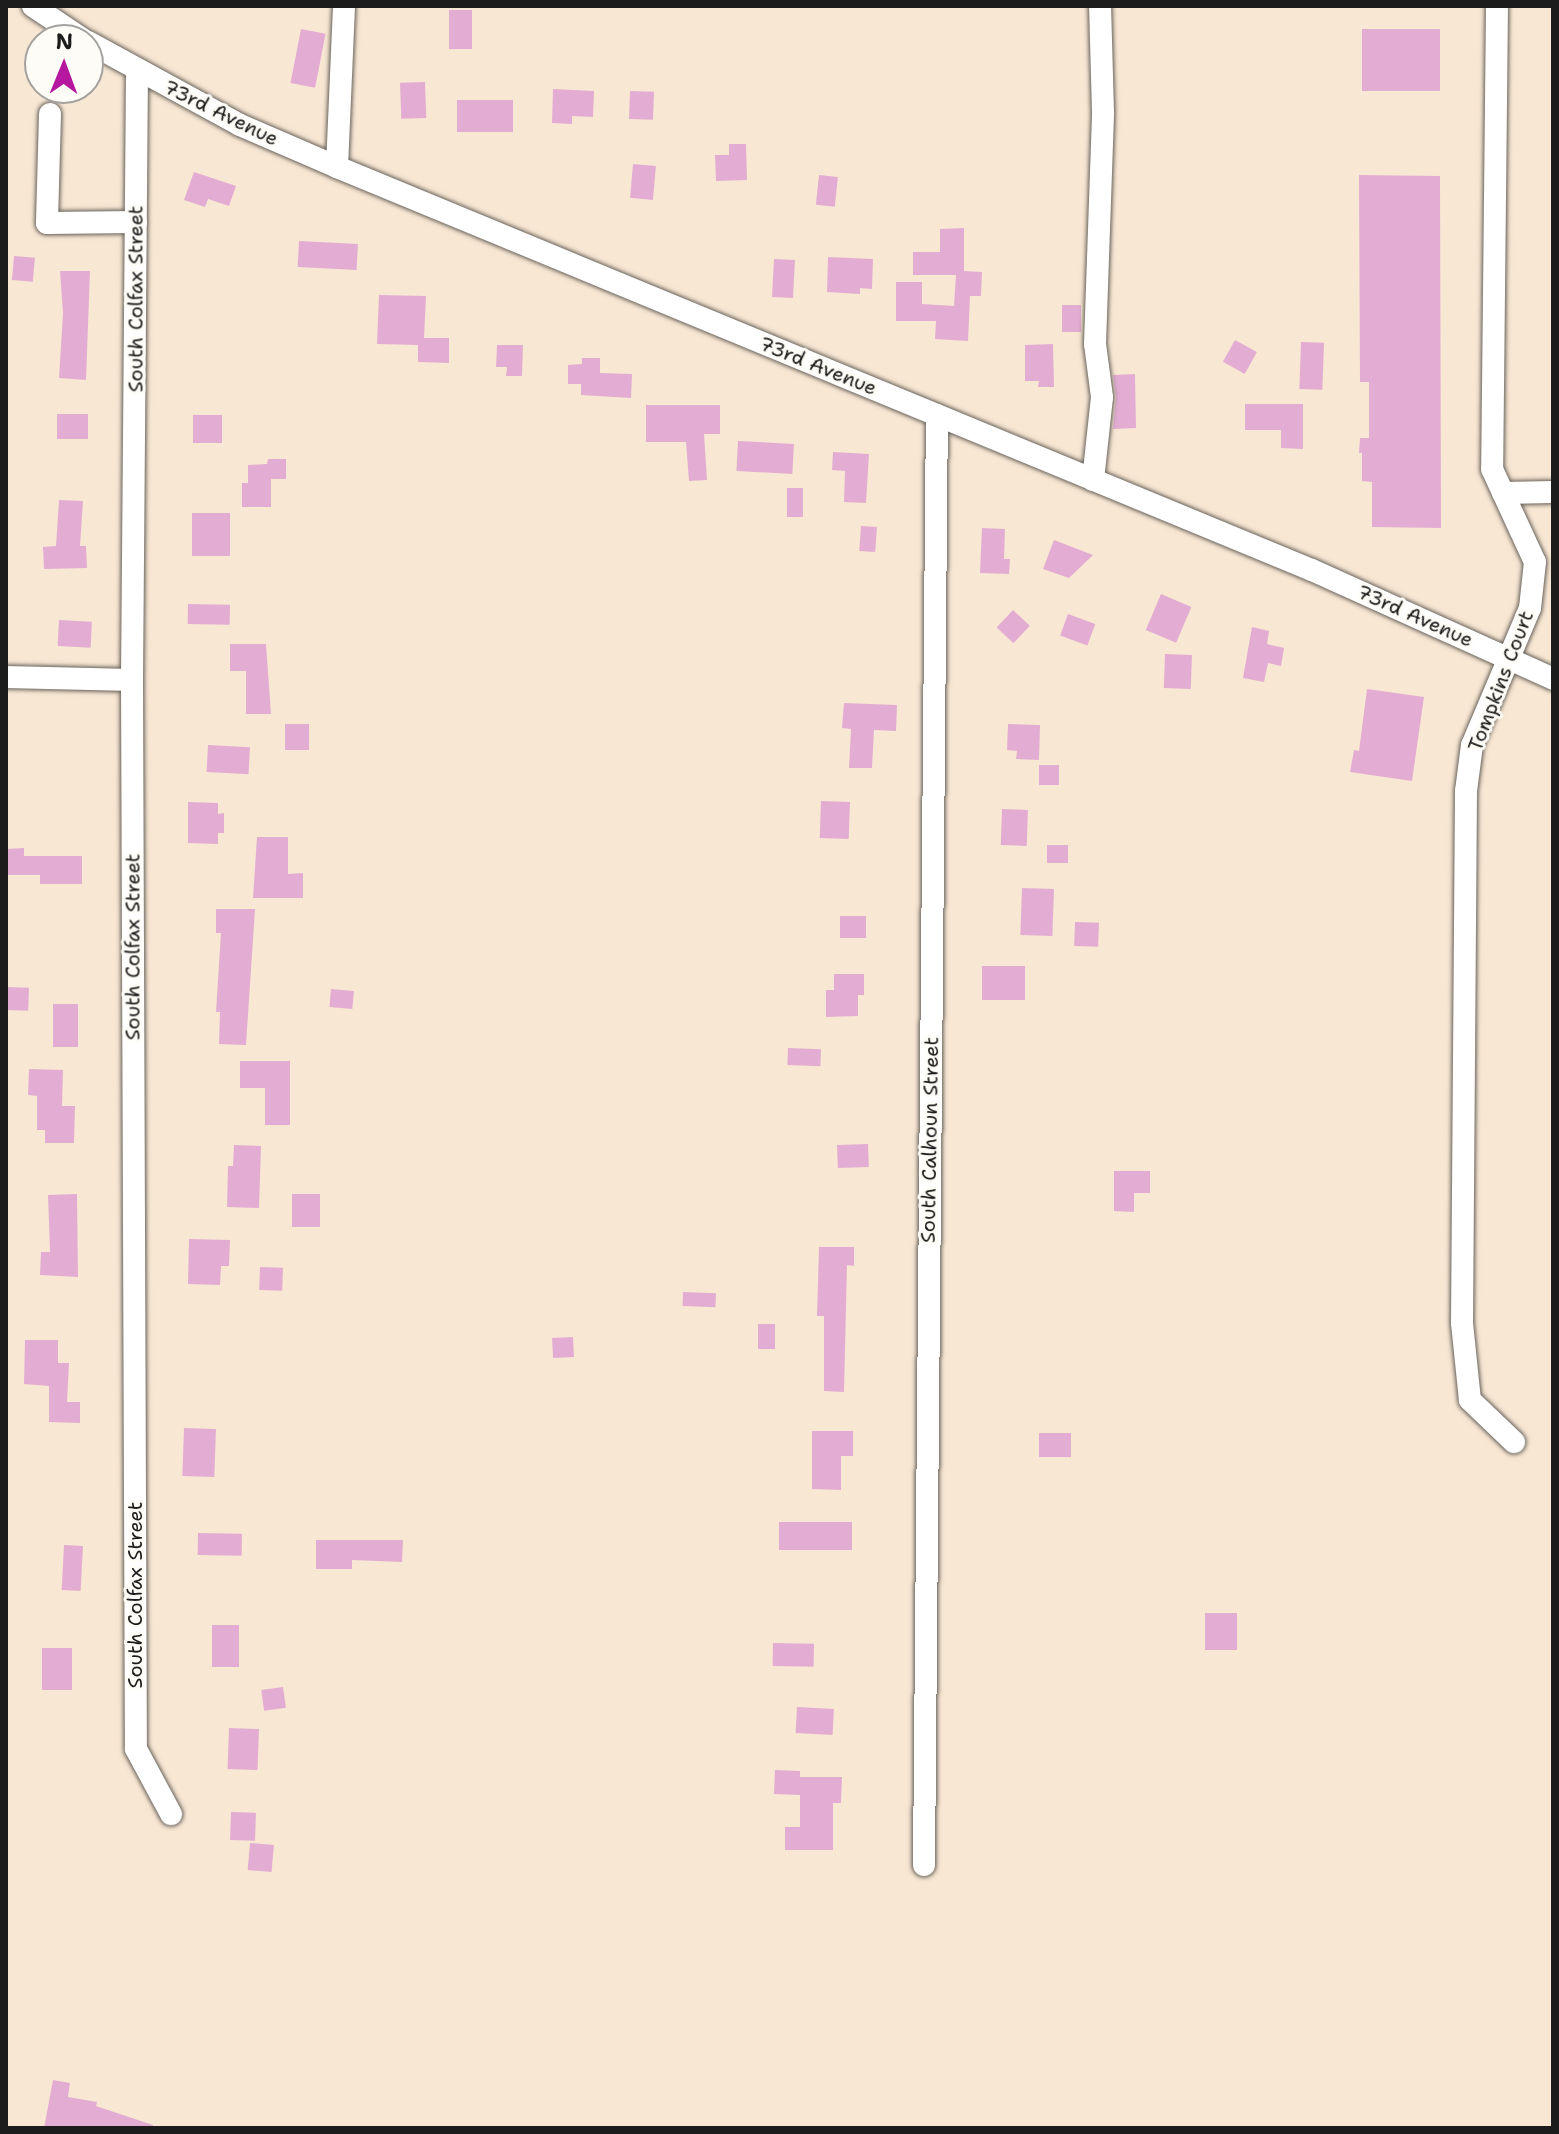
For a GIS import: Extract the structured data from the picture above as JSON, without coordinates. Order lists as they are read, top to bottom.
{
  "streets": {
    "street": [
      "73rd Avenue",
      "South Colfax Street",
      "Tompkins Court",
      "South Calhoun Street"
    ]
  },
  "crossings": [
    ["73rd Avenue", "South Colfax Street"],
    ["73rd Avenue", "Tompkins Court"],
    ["73rd Avenue", "South Calhoun Street"]
  ],
  "north": "top"
}
